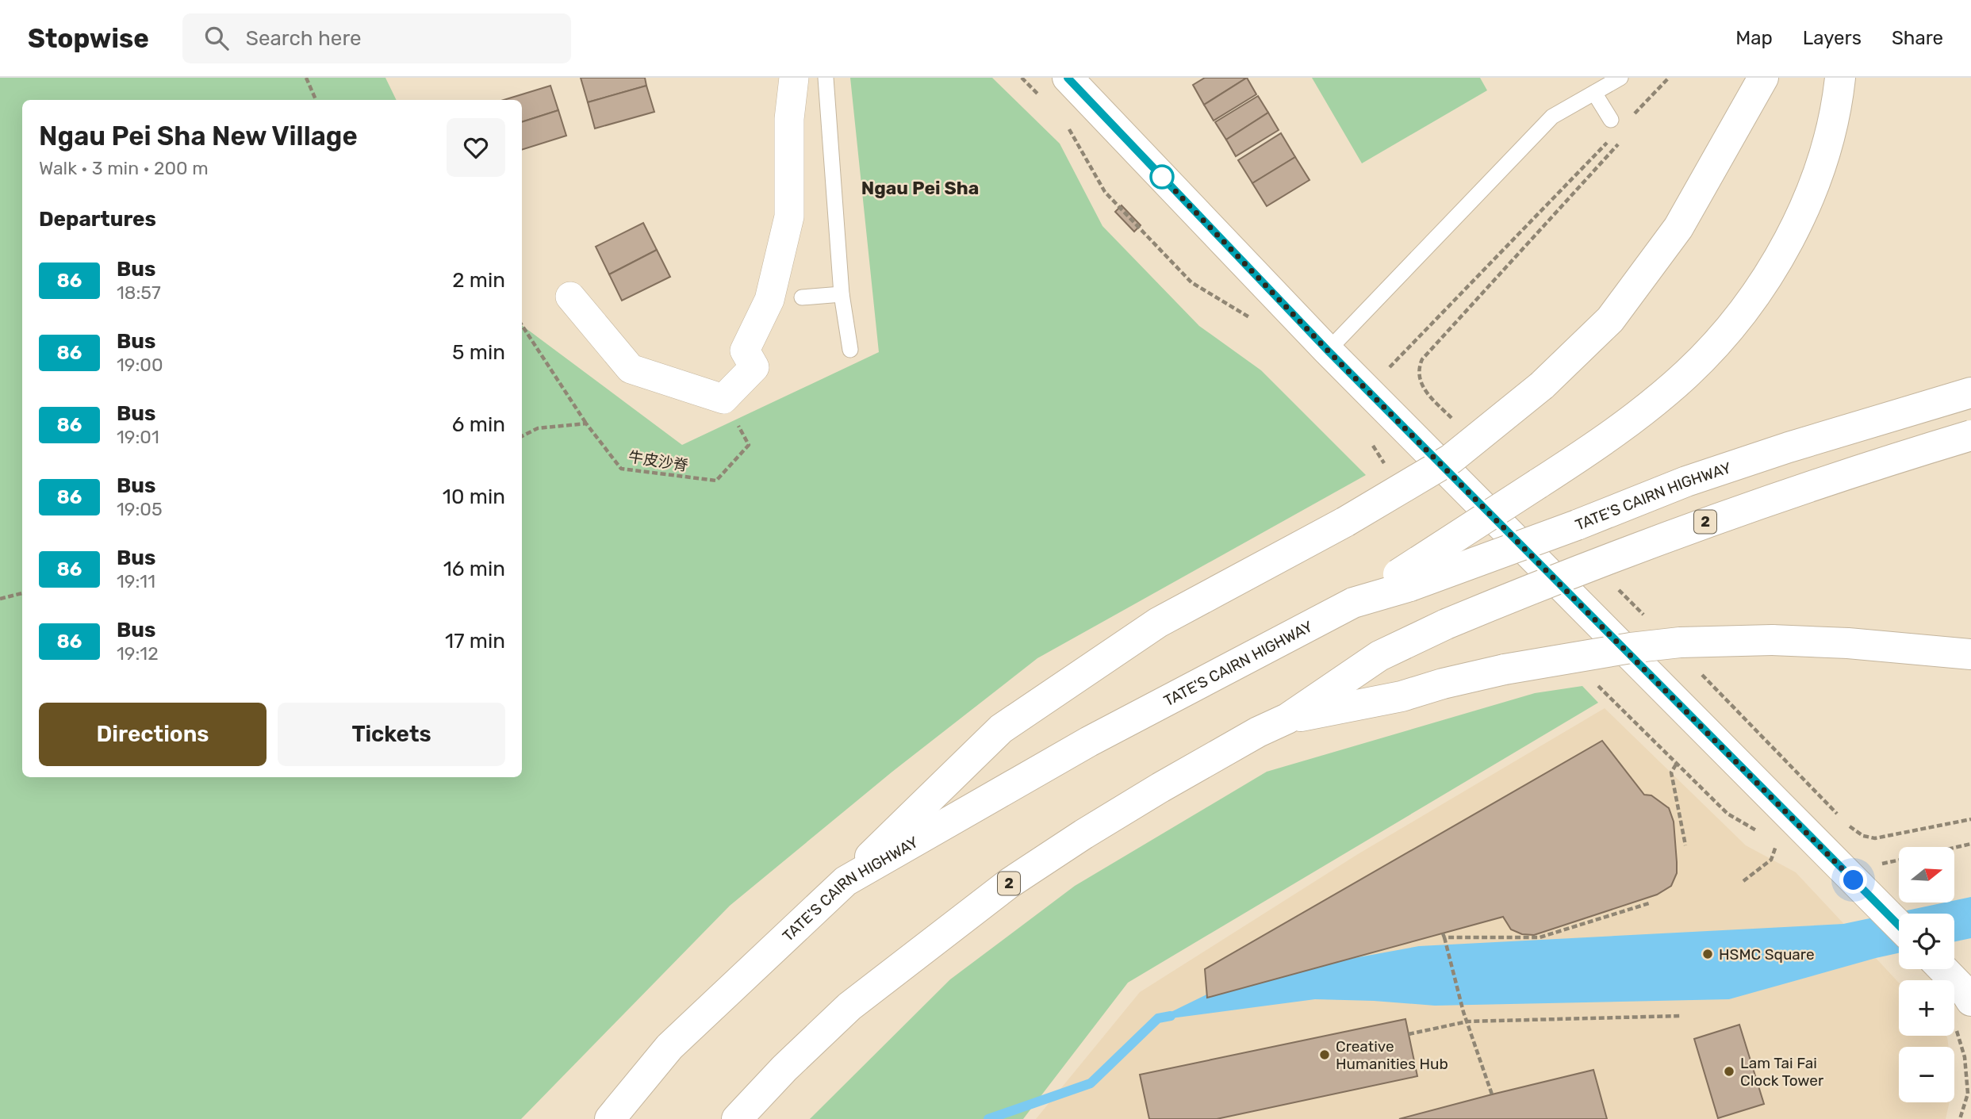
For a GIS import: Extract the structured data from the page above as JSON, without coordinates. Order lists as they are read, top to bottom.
{
  "streets": {
    "main road": ["TATE'S CAIRN HIGHWAY", "2"],
    "path": ["牛皮沙脊"]
  },
  "districts": ["Ngau Pei Sha"],
  "places": ["HSMC Square", "Creative Humanities Hub", "Lam Tai Fai Clock Tower"],
  "lines": ["bus line 86"],
  "north": "right",
  "page": {
    "header": "Stopwise",
    "search": "Search here",
    "nav": ["Map", "Layers", "Share"],
    "heading": [
      ["Ngau Pei Sha New Village", "Walk · 3 min · 200 m"],
      "Departures"
    ],
    "list": [
      {
        "mark": "86",
        "name": "Bus",
        "note": "18:57",
        "value": "2 min"
      },
      {
        "mark": "86",
        "name": "Bus",
        "note": "19:00",
        "value": "5 min"
      },
      {
        "mark": "86",
        "name": "Bus",
        "note": "19:01",
        "value": "6 min"
      },
      {
        "mark": "86",
        "name": "Bus",
        "note": "19:05",
        "value": "10 min"
      },
      {
        "mark": "86",
        "name": "Bus",
        "note": "19:11",
        "value": "16 min"
      },
      {
        "mark": "86",
        "name": "Bus",
        "note": "19:12",
        "value": "17 min"
      }
    ],
    "buttons": ["Directions", "Tickets"],
    "map_buttons": ["+", "−"]
  }
}
